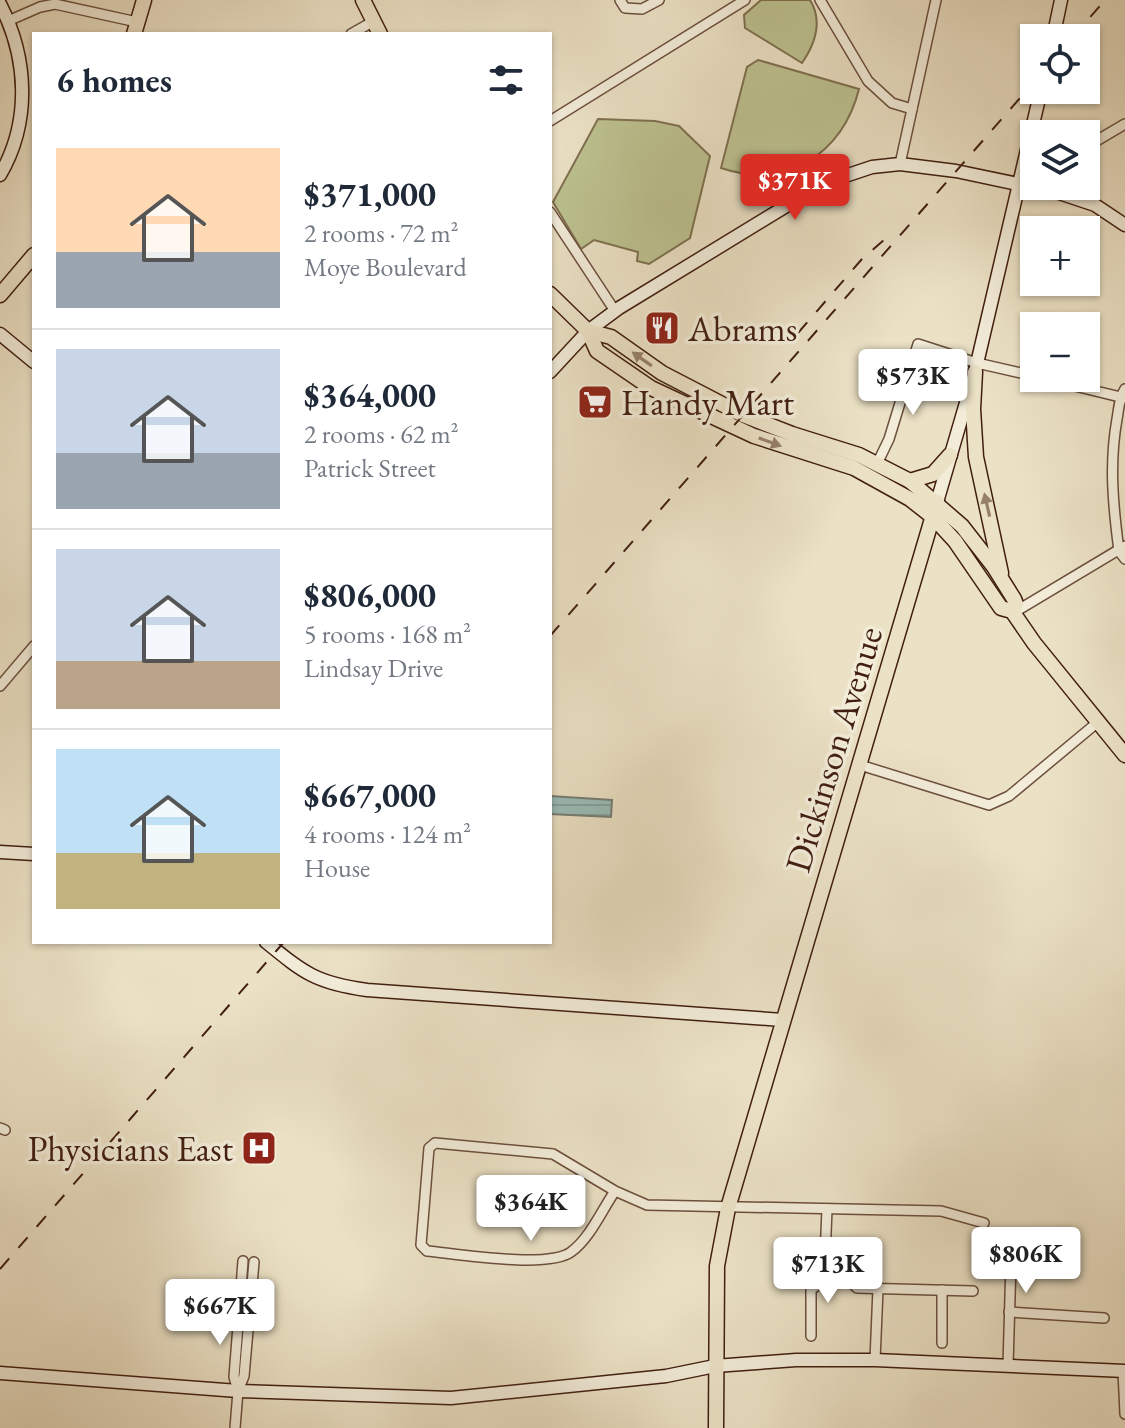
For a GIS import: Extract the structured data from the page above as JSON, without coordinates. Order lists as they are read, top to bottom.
{
  "streets": {
    "main road": ["Dickinson Avenue"]
  },
  "places": {
    "restaurant": ["Abrams"],
    "supermarket": ["Handy Mart"],
    "hospital": ["Physicians East"]
  },
  "page": {
    "map_buttons": ["+", "−"],
    "heading": "6 homes",
    "list": [
      {
        "name": "$371,000",
        "note": "2 rooms · 72 m² · Moye Boulevard"
      },
      {
        "name": "$364,000",
        "note": "2 rooms · 62 m² · Patrick Street"
      },
      {
        "name": "$806,000",
        "note": "5 rooms · 168 m² · Lindsay Drive"
      },
      {
        "name": "$667,000",
        "note": "4 rooms · 124 m² · House"
      }
    ],
    "price": [
      "$371K",
      "$573K",
      "$364K",
      "$806K",
      "$713K",
      "$667K"
    ]
  }
}
